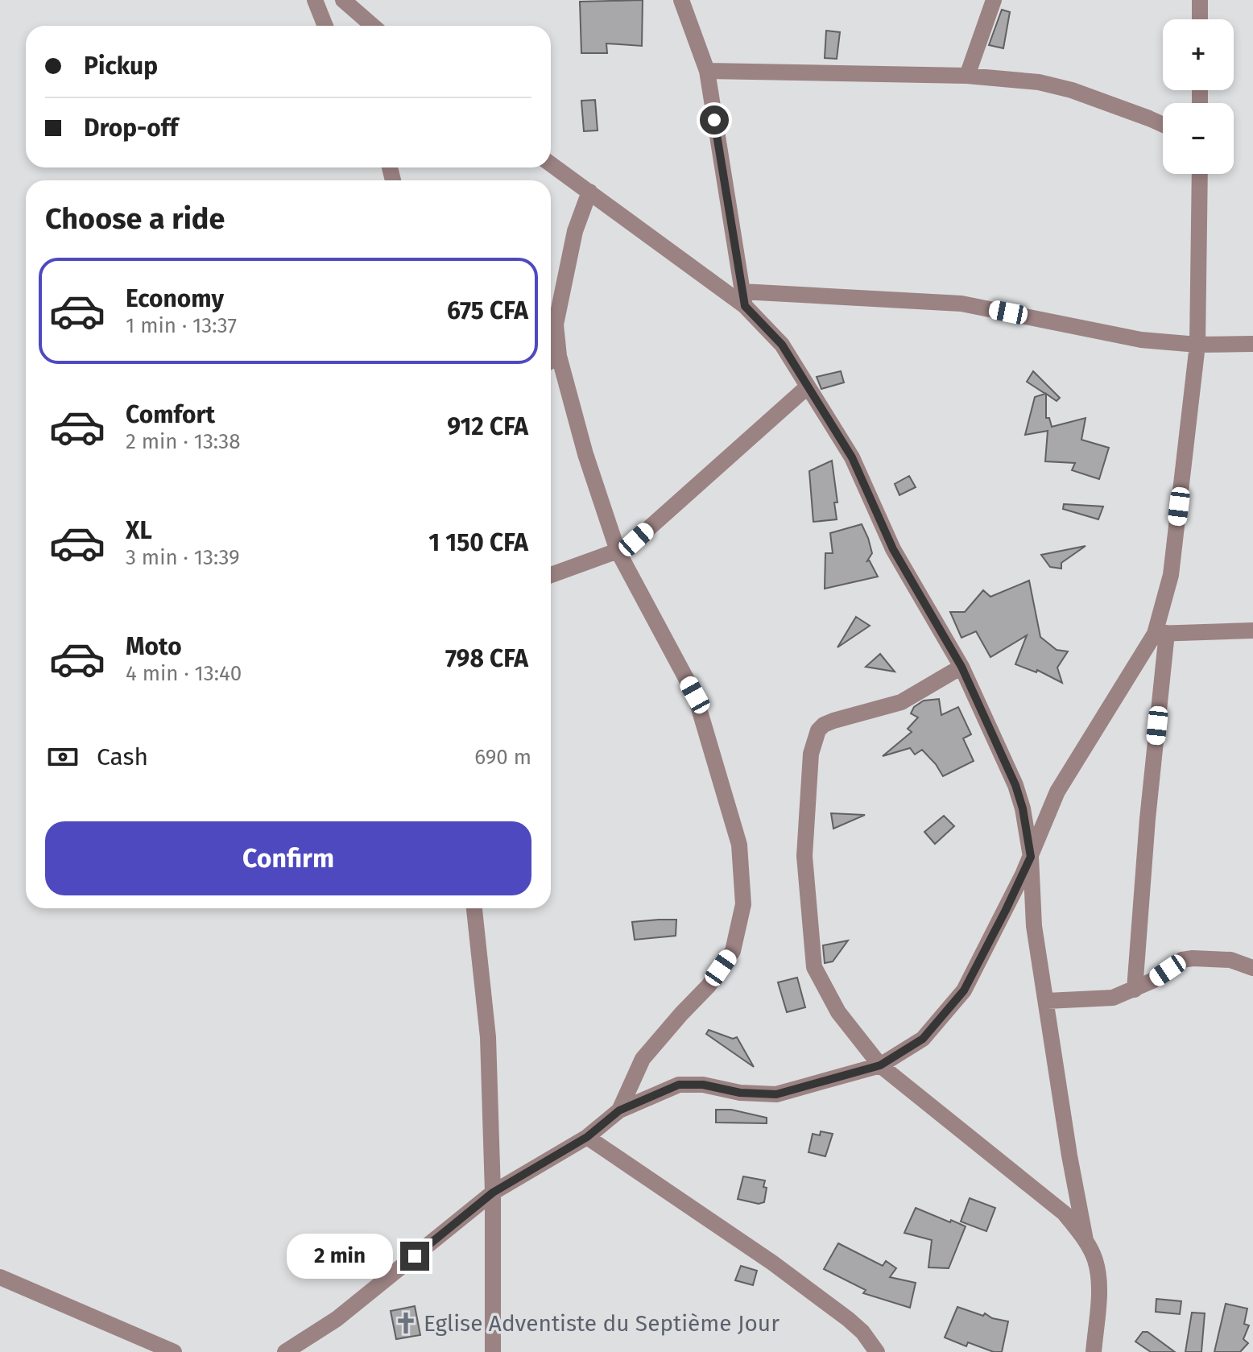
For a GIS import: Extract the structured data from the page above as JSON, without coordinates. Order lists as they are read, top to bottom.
{
  "places": {
    "church": ["Eglise Adventiste du Septième Jour"]
  },
  "page": {
    "map_buttons": ["+", "−"],
    "banner": ["Pickup", "Drop-off"],
    "heading": "Choose a ride",
    "list": [
      {
        "name": "Economy",
        "note": "1 min · 13:37",
        "value": "675 CFA"
      },
      {
        "name": "Comfort",
        "note": "2 min · 13:38",
        "value": "912 CFA"
      },
      {
        "name": "XL",
        "note": "3 min · 13:39",
        "value": "1 150 CFA"
      },
      {
        "name": "Moto",
        "note": "4 min · 13:40",
        "value": "798 CFA"
      }
    ],
    "pay": ["Cash", "690 m"],
    "buttons": "Confirm",
    "bubble": "2 min"
  }
}
